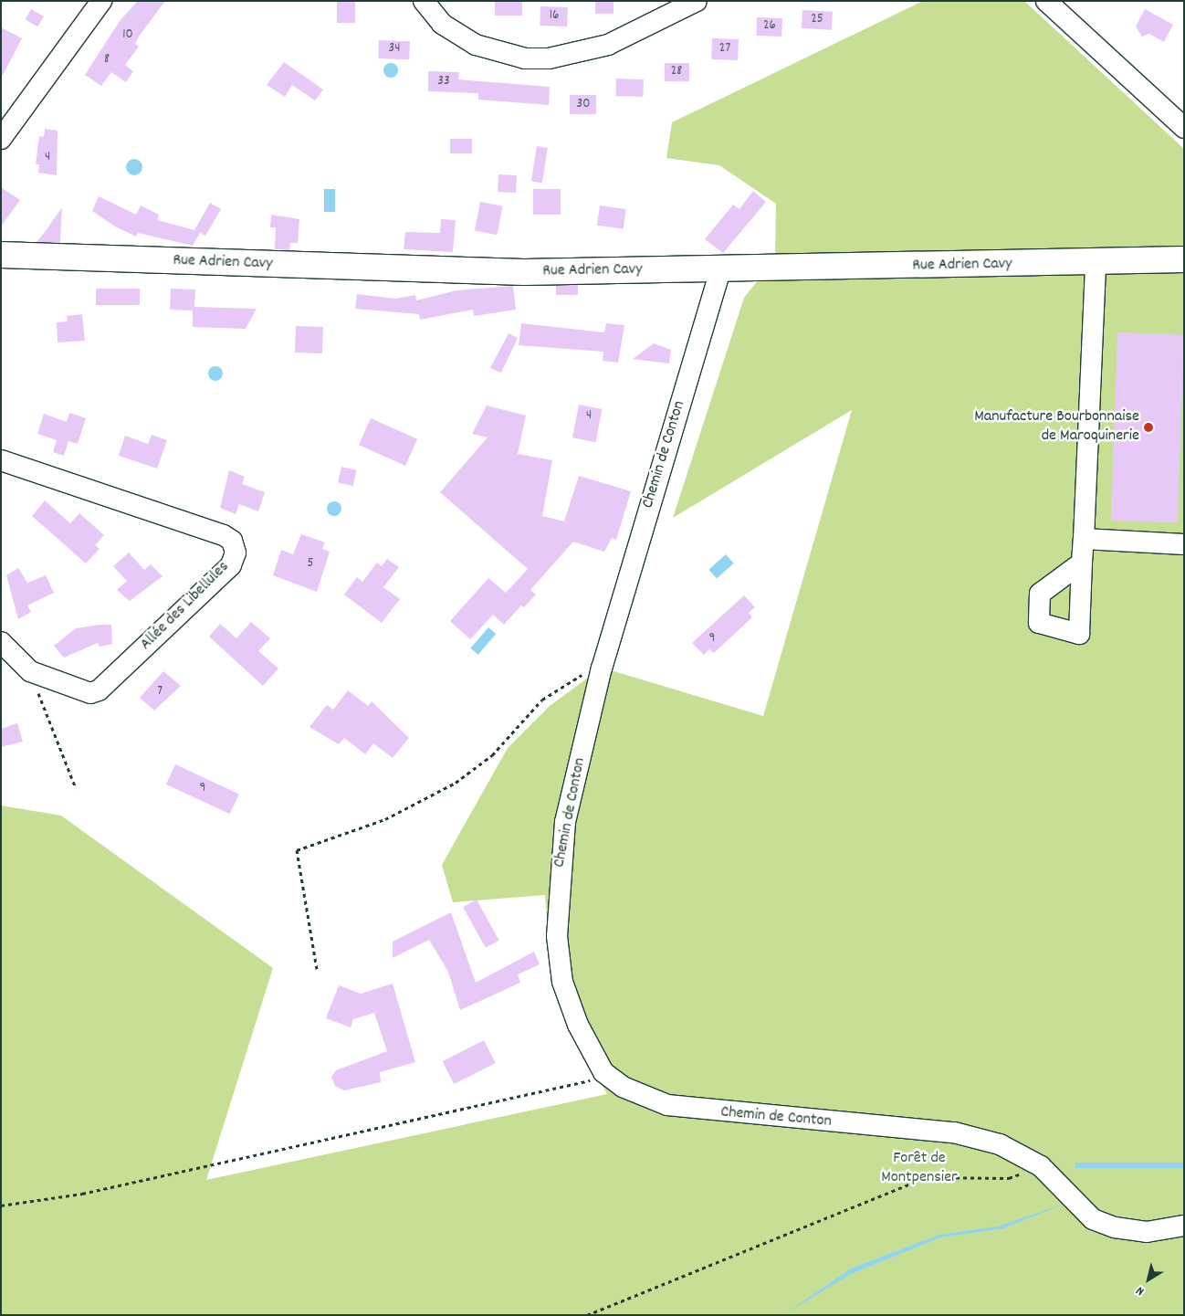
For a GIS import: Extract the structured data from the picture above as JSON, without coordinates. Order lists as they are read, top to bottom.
{
  "streets": {
    "main road": ["Rue Adrien Cavy"],
    "street": ["Chemin de Conton", "Allée des Libellules"]
  },
  "crossings": [
    ["Rue Adrien Cavy", "Chemin de Conton"]
  ],
  "parks": ["Forêt de Montpensier"],
  "places": ["Manufacture Bourbonnaise de Maroquinerie"],
  "house_numbers": [
    "16",
    "25",
    "26",
    "10",
    "34",
    "27",
    "8",
    "28",
    "33",
    "30",
    "4",
    "4",
    "5",
    "9",
    "7",
    "9"
  ],
  "north": "bottom left"
}
